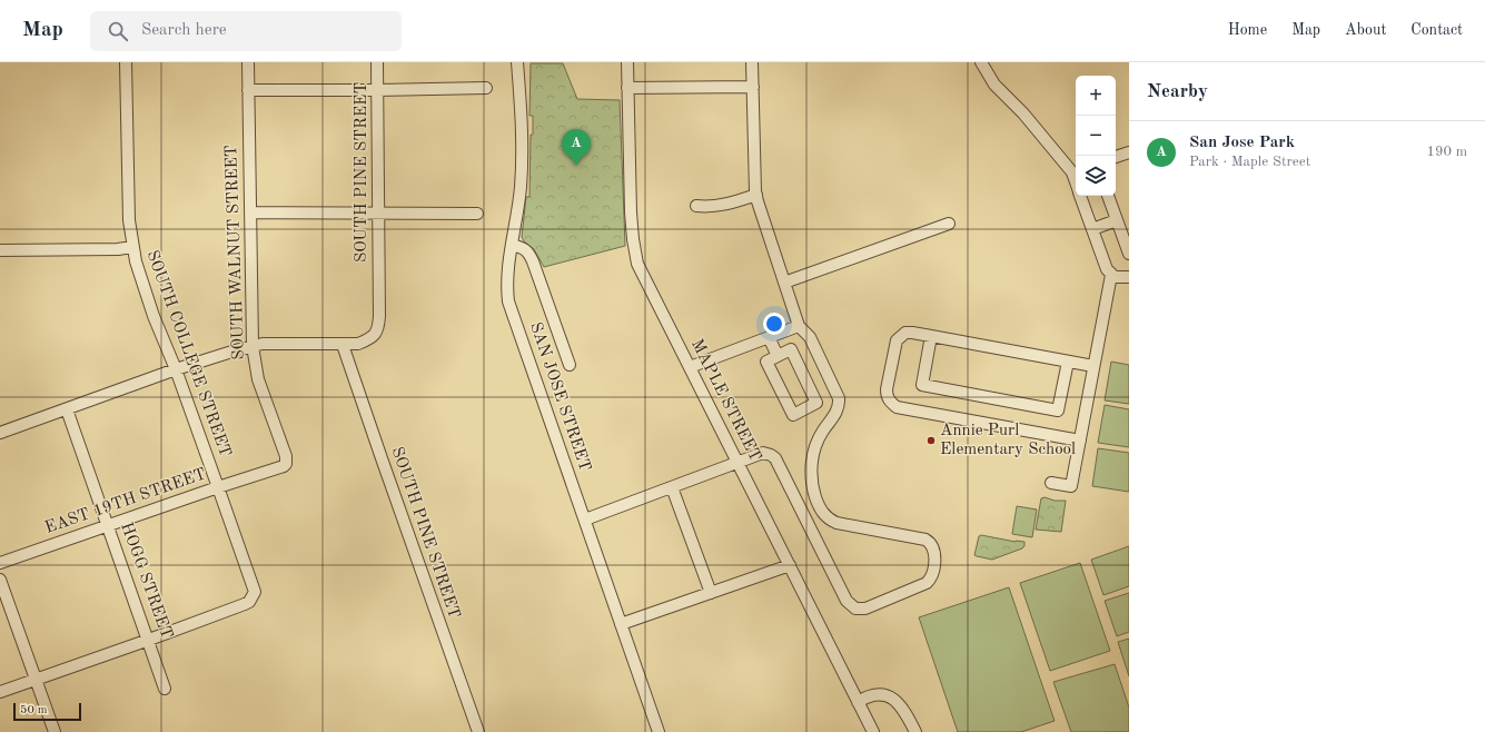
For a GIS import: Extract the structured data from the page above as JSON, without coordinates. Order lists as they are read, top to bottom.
{
  "streets": {
    "street": [
      "SOUTH PINE STREET",
      "SOUTH WALNUT STREET",
      "SOUTH COLLEGE STREET",
      "SAN JOSE STREET",
      "MAPLE STREET",
      "EAST 19TH STREET",
      "HOGG STREET"
    ]
  },
  "crossings": [
    ["SOUTH WALNUT STREET", "EAST 19TH STREET"],
    ["SOUTH COLLEGE STREET", "EAST 19TH STREET"],
    ["SOUTH COLLEGE STREET", "HOGG STREET"],
    ["EAST 19TH STREET", "HOGG STREET"]
  ],
  "places": ["Annie Purl Elementary School"],
  "scale_bar": "50 m",
  "page": {
    "header": "Map",
    "search": "Search here",
    "nav": [
      "Home",
      "Map",
      "About",
      "Contact"
    ],
    "heading": "Nearby",
    "map_buttons": ["+", "−"],
    "list": [
      {
        "mark": "A",
        "name": "San Jose Park",
        "note": "Park · Maple Street",
        "value": "190 m"
      }
    ],
    "pins": "A",
    "scale": "50 m"
  }
}
